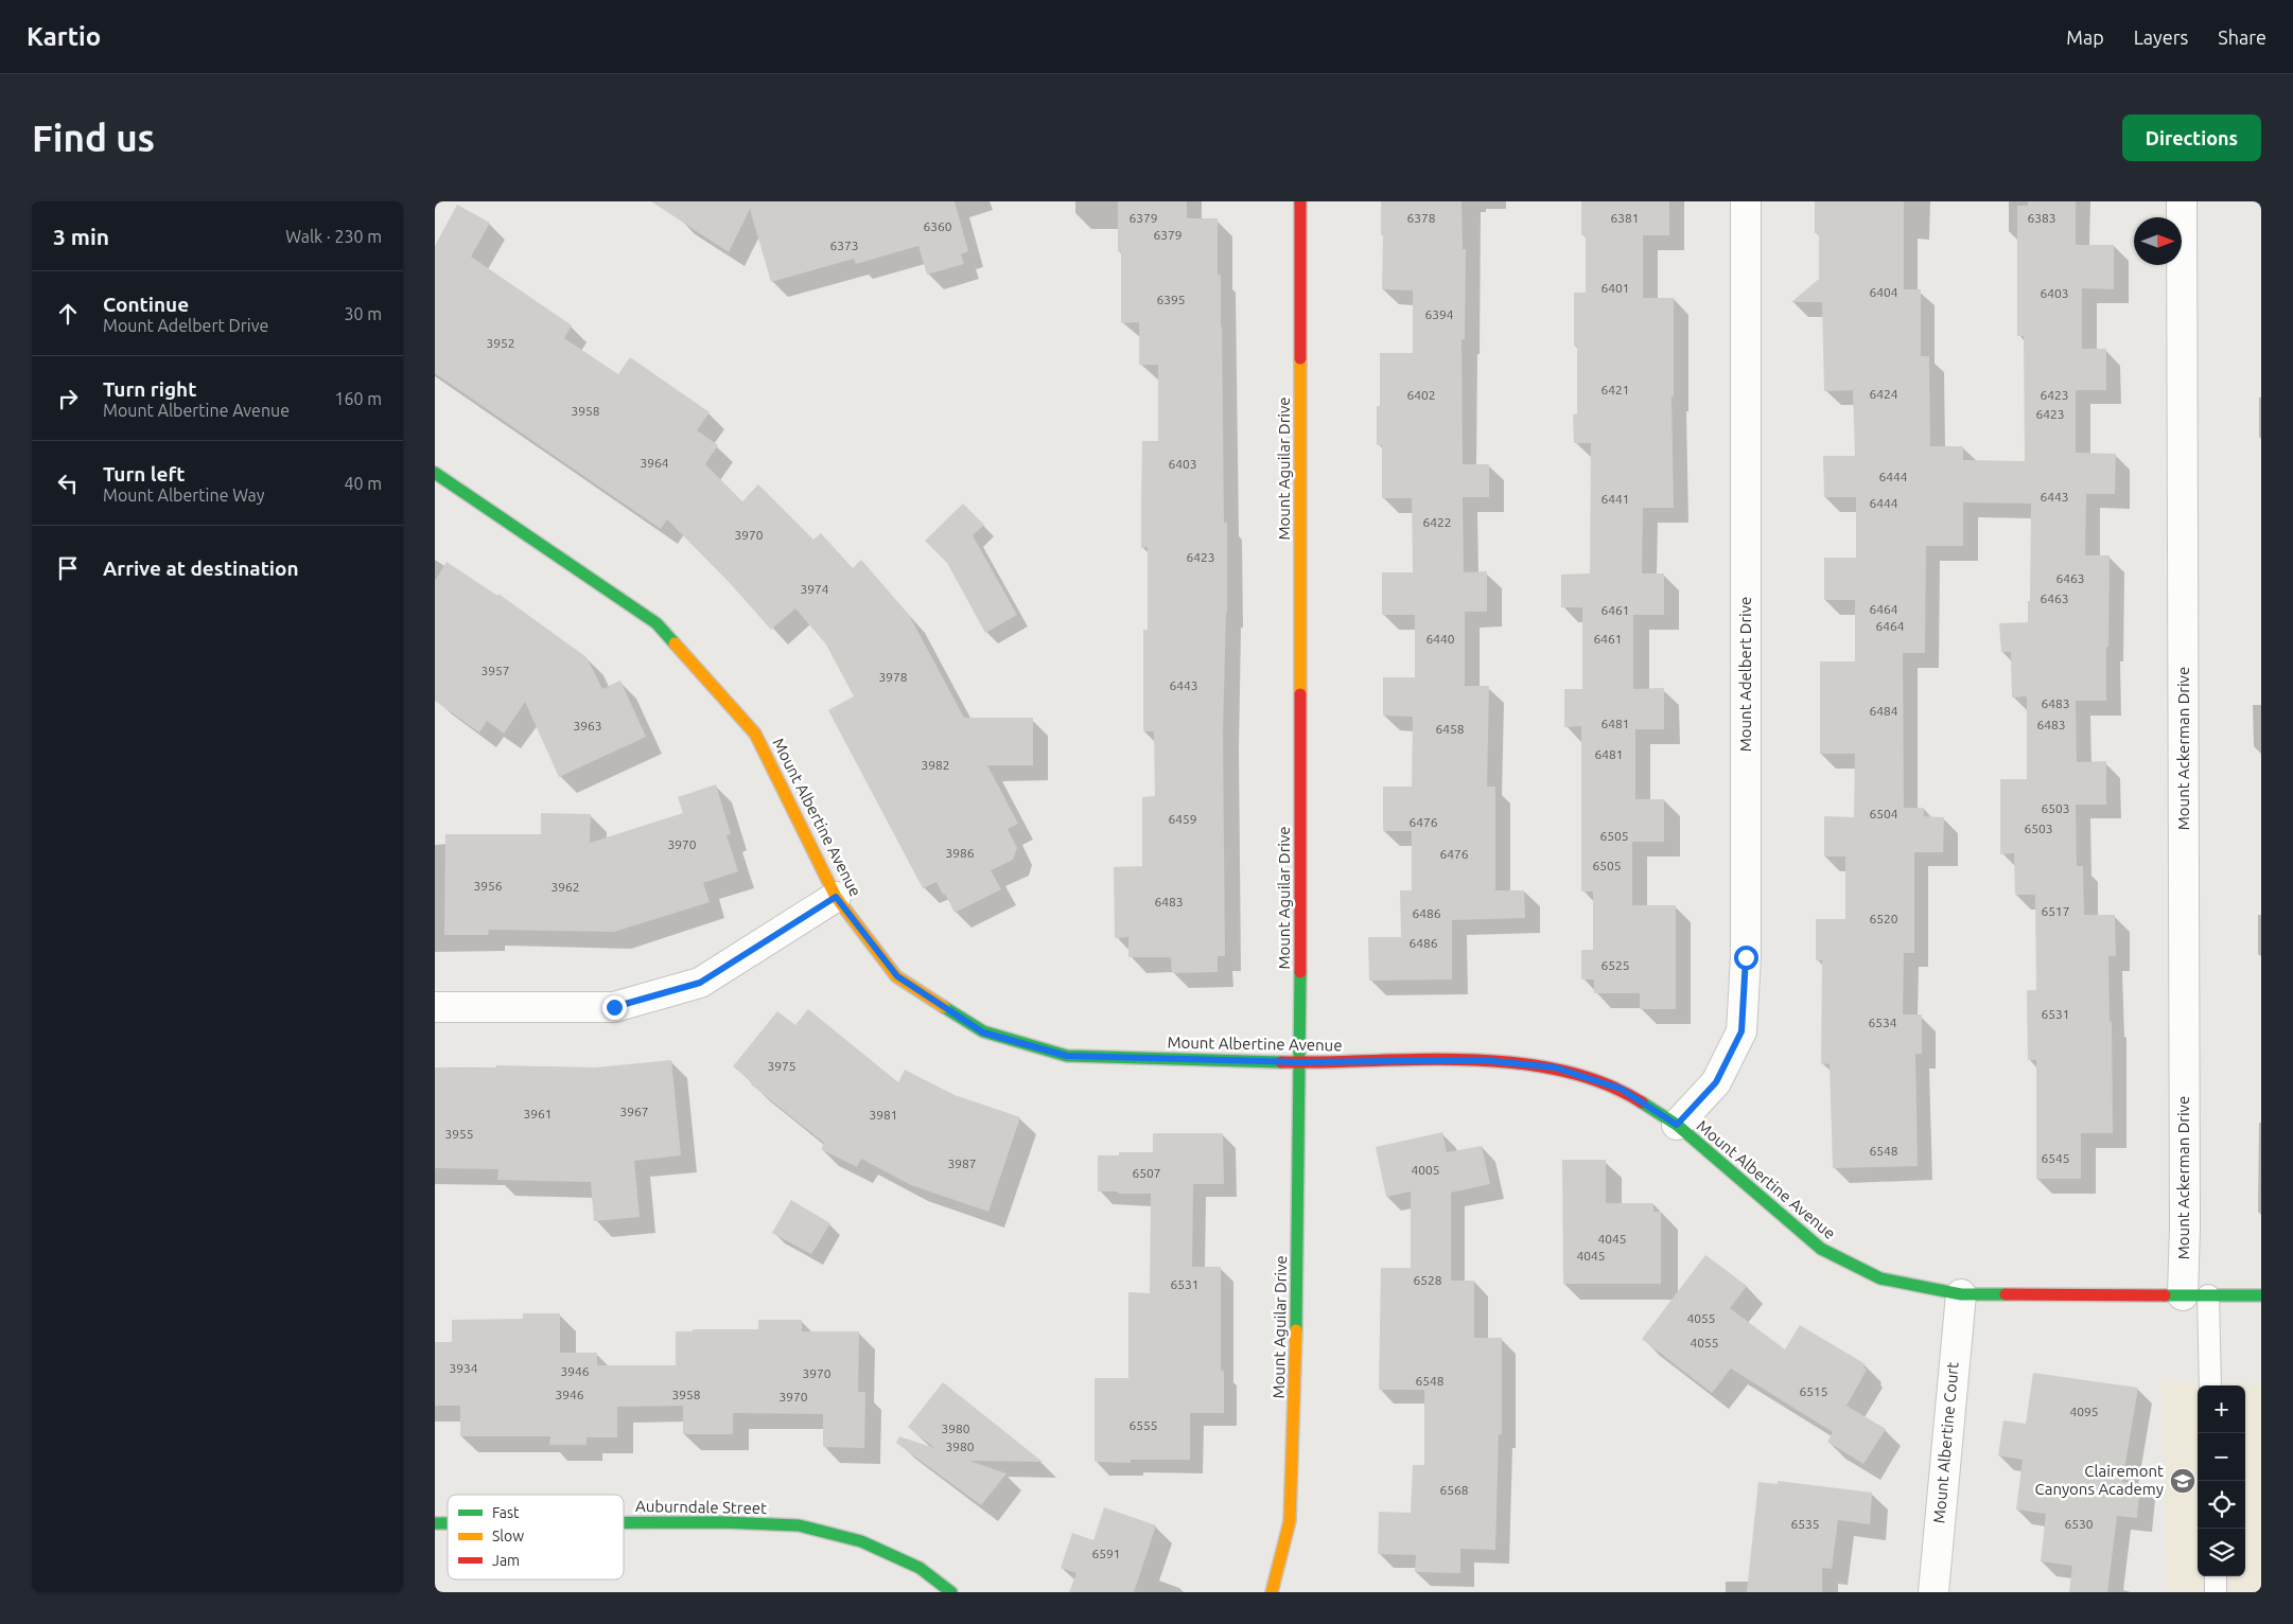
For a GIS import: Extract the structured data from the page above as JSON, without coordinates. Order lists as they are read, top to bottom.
{
  "streets": {
    "street": [
      "Mount Aguilar Drive",
      "Mount Adelbert Drive",
      "Mount Ackerman Drive",
      "Mount Albertine Avenue",
      "Mount Albertine Court",
      "Auburndale Street"
    ]
  },
  "crossings": [
    ["Mount Aguilar Drive", "Mount Albertine Avenue"],
    ["Mount Adelbert Drive", "Mount Albertine Avenue"],
    ["Mount Ackerman Drive", "Mount Albertine Avenue"],
    ["Mount Albertine Avenue", "Mount Albertine Court"]
  ],
  "places": {
    "school or university": ["Clairemont Canyons Academy"]
  },
  "house_numbers": [
    "6379",
    "6378",
    "6381",
    "6383",
    "6360",
    "6379",
    "6373",
    "6401",
    "6404",
    "6403",
    "6395",
    "6394",
    "3952",
    "6421",
    "6424",
    "6402",
    "6423",
    "3958",
    "6423",
    "3964",
    "6403",
    "6444",
    "6443",
    "6441",
    "6444",
    "6422",
    "3970",
    "6423",
    "6463",
    "3974",
    "6463",
    "6464",
    "6461",
    "6464",
    "6440",
    "6461",
    "3957",
    "3978",
    "6443",
    "6483",
    "6484",
    "6481",
    "6483",
    "3963",
    "6458",
    "6481",
    "3982",
    "6503",
    "6504",
    "6459",
    "6476",
    "6503",
    "6505",
    "3970",
    "3986",
    "6476",
    "6505",
    "3956",
    "3962",
    "6483",
    "6517",
    "6486",
    "6520",
    "6486",
    "6525",
    "6531",
    "6534",
    "3975",
    "3967",
    "3961",
    "3981",
    "3955",
    "6548",
    "6545",
    "3987",
    "4005",
    "6507",
    "4045",
    "4045",
    "6528",
    "6531",
    "4055",
    "4055",
    "3934",
    "3946",
    "3970",
    "6548",
    "6515",
    "3946",
    "3958",
    "3970",
    "4095",
    "6555",
    "3980",
    "3980",
    "6568",
    "6535",
    "6530",
    "6591"
  ],
  "legend": ["Fast", "Slow", "Jam"],
  "north": "right",
  "page": {
    "header": "Kartio",
    "nav": ["Map", "Layers", "Share"],
    "buttons": "Directions",
    "title": "Find us",
    "heading": ["3 min", "Walk · 230 m"],
    "list": [
      ["Continue", "Mount Adelbert Drive", "30 m"],
      ["Turn right", "Mount Albertine Avenue", "160 m"],
      ["Turn left", "Mount Albertine Way", "40 m"],
      "Arrive at destination"
    ],
    "map_buttons": ["+", "−"]
  }
}
